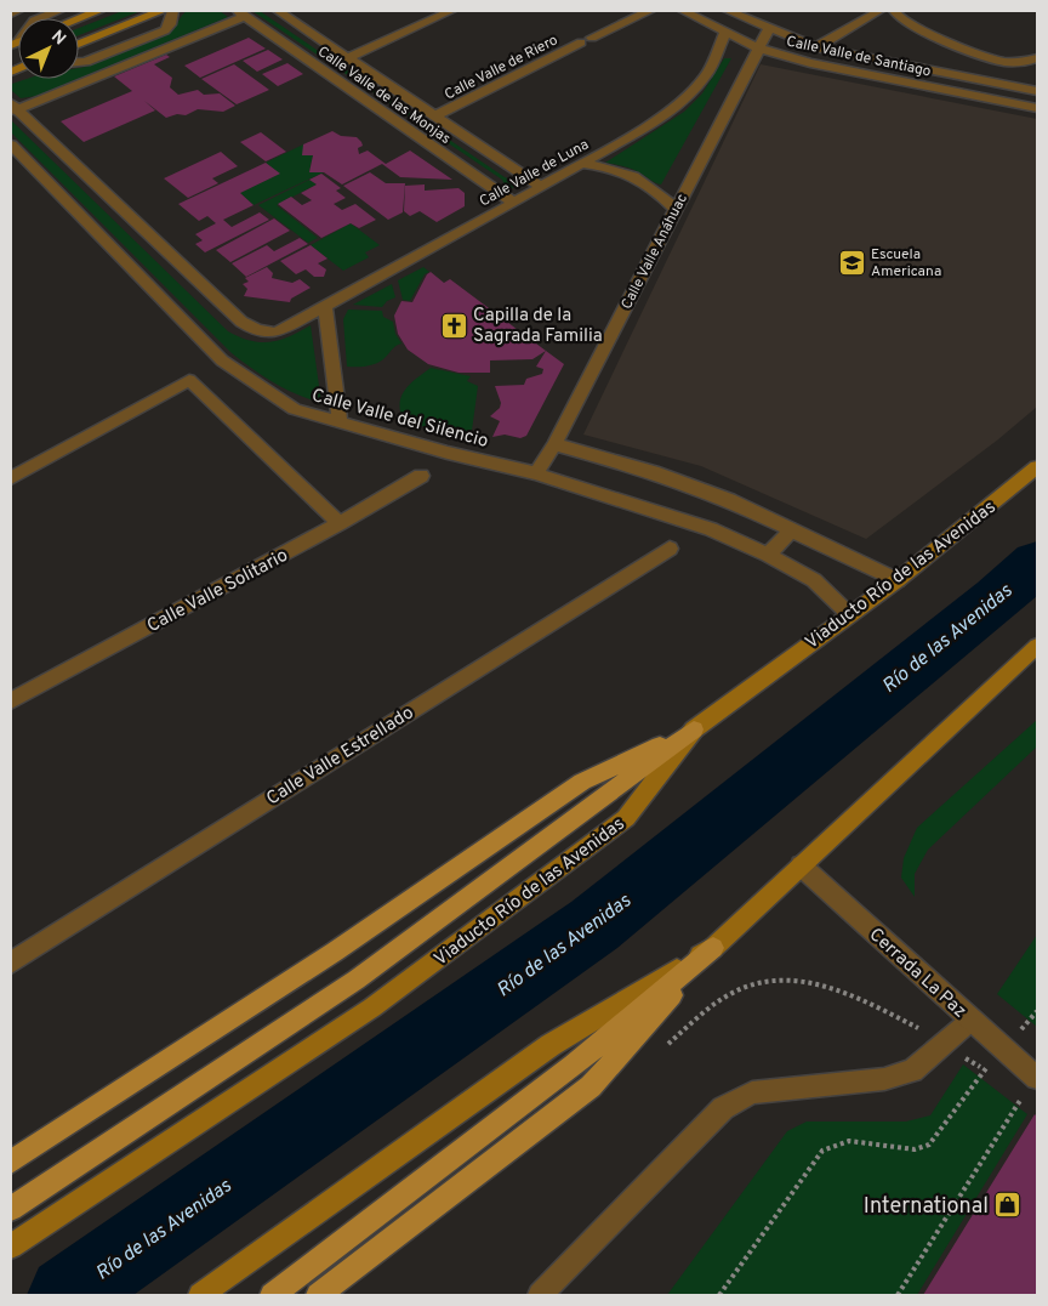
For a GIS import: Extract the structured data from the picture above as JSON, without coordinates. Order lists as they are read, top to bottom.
{
  "streets": {
    "main road": ["Viaducto Río de las Avenidas"],
    "street": [
      "Calle Valle de Santiago",
      "Calle Valle de Riero",
      "Calle Valle de las Monjas",
      "Calle Valle de Luna",
      "Calle Valle Anáhuac",
      "Calle Valle del Silencio",
      "Calle Valle Solitario",
      "Calle Valle Estrellado",
      "Cerrada La Paz"
    ]
  },
  "crossings": [
    ["Calle Valle de Santiago", "Calle Valle de Luna"],
    ["Calle Valle de Santiago", "Calle Valle Anáhuac"],
    ["Calle Valle de Riero", "Calle Valle de las Monjas"],
    ["Calle Valle de las Monjas", "Calle Valle de Luna"],
    ["Calle Valle Anáhuac", "Calle Valle del Silencio"],
    ["Calle Valle del Silencio", "Viaducto Río de las Avenidas"]
  ],
  "water": ["Río de las Avenidas"],
  "places": {
    "school or university": ["Escuela Americana"],
    "church": ["Capilla de la Sagrada Familia"],
    "shop": ["International"]
  },
  "north": "top right"
}
